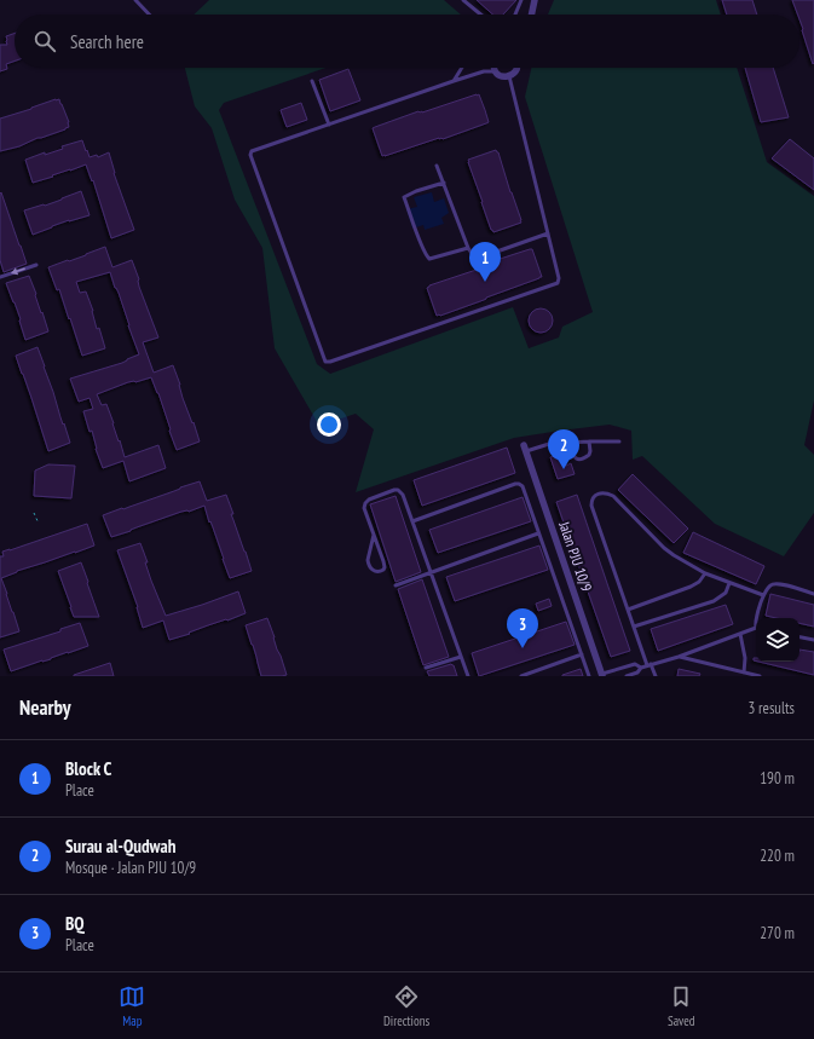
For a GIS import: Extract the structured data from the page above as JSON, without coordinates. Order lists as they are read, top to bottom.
{
  "streets": {
    "street": ["Jalan PJU 10/9"]
  },
  "page": {
    "search": "Search here",
    "pins": ["1", "2", "3"],
    "heading": ["Nearby", "3 results"],
    "list": [
      {
        "mark": "1",
        "name": "Block C",
        "note": "Place",
        "value": "190 m"
      },
      {
        "mark": "2",
        "name": "Surau al-Qudwah",
        "note": "Mosque · Jalan PJU 10/9",
        "value": "220 m"
      },
      {
        "mark": "3",
        "name": "BQ",
        "note": "Place",
        "value": "270 m"
      }
    ],
    "nav": ["Map", "Directions", "Saved"]
  }
}
